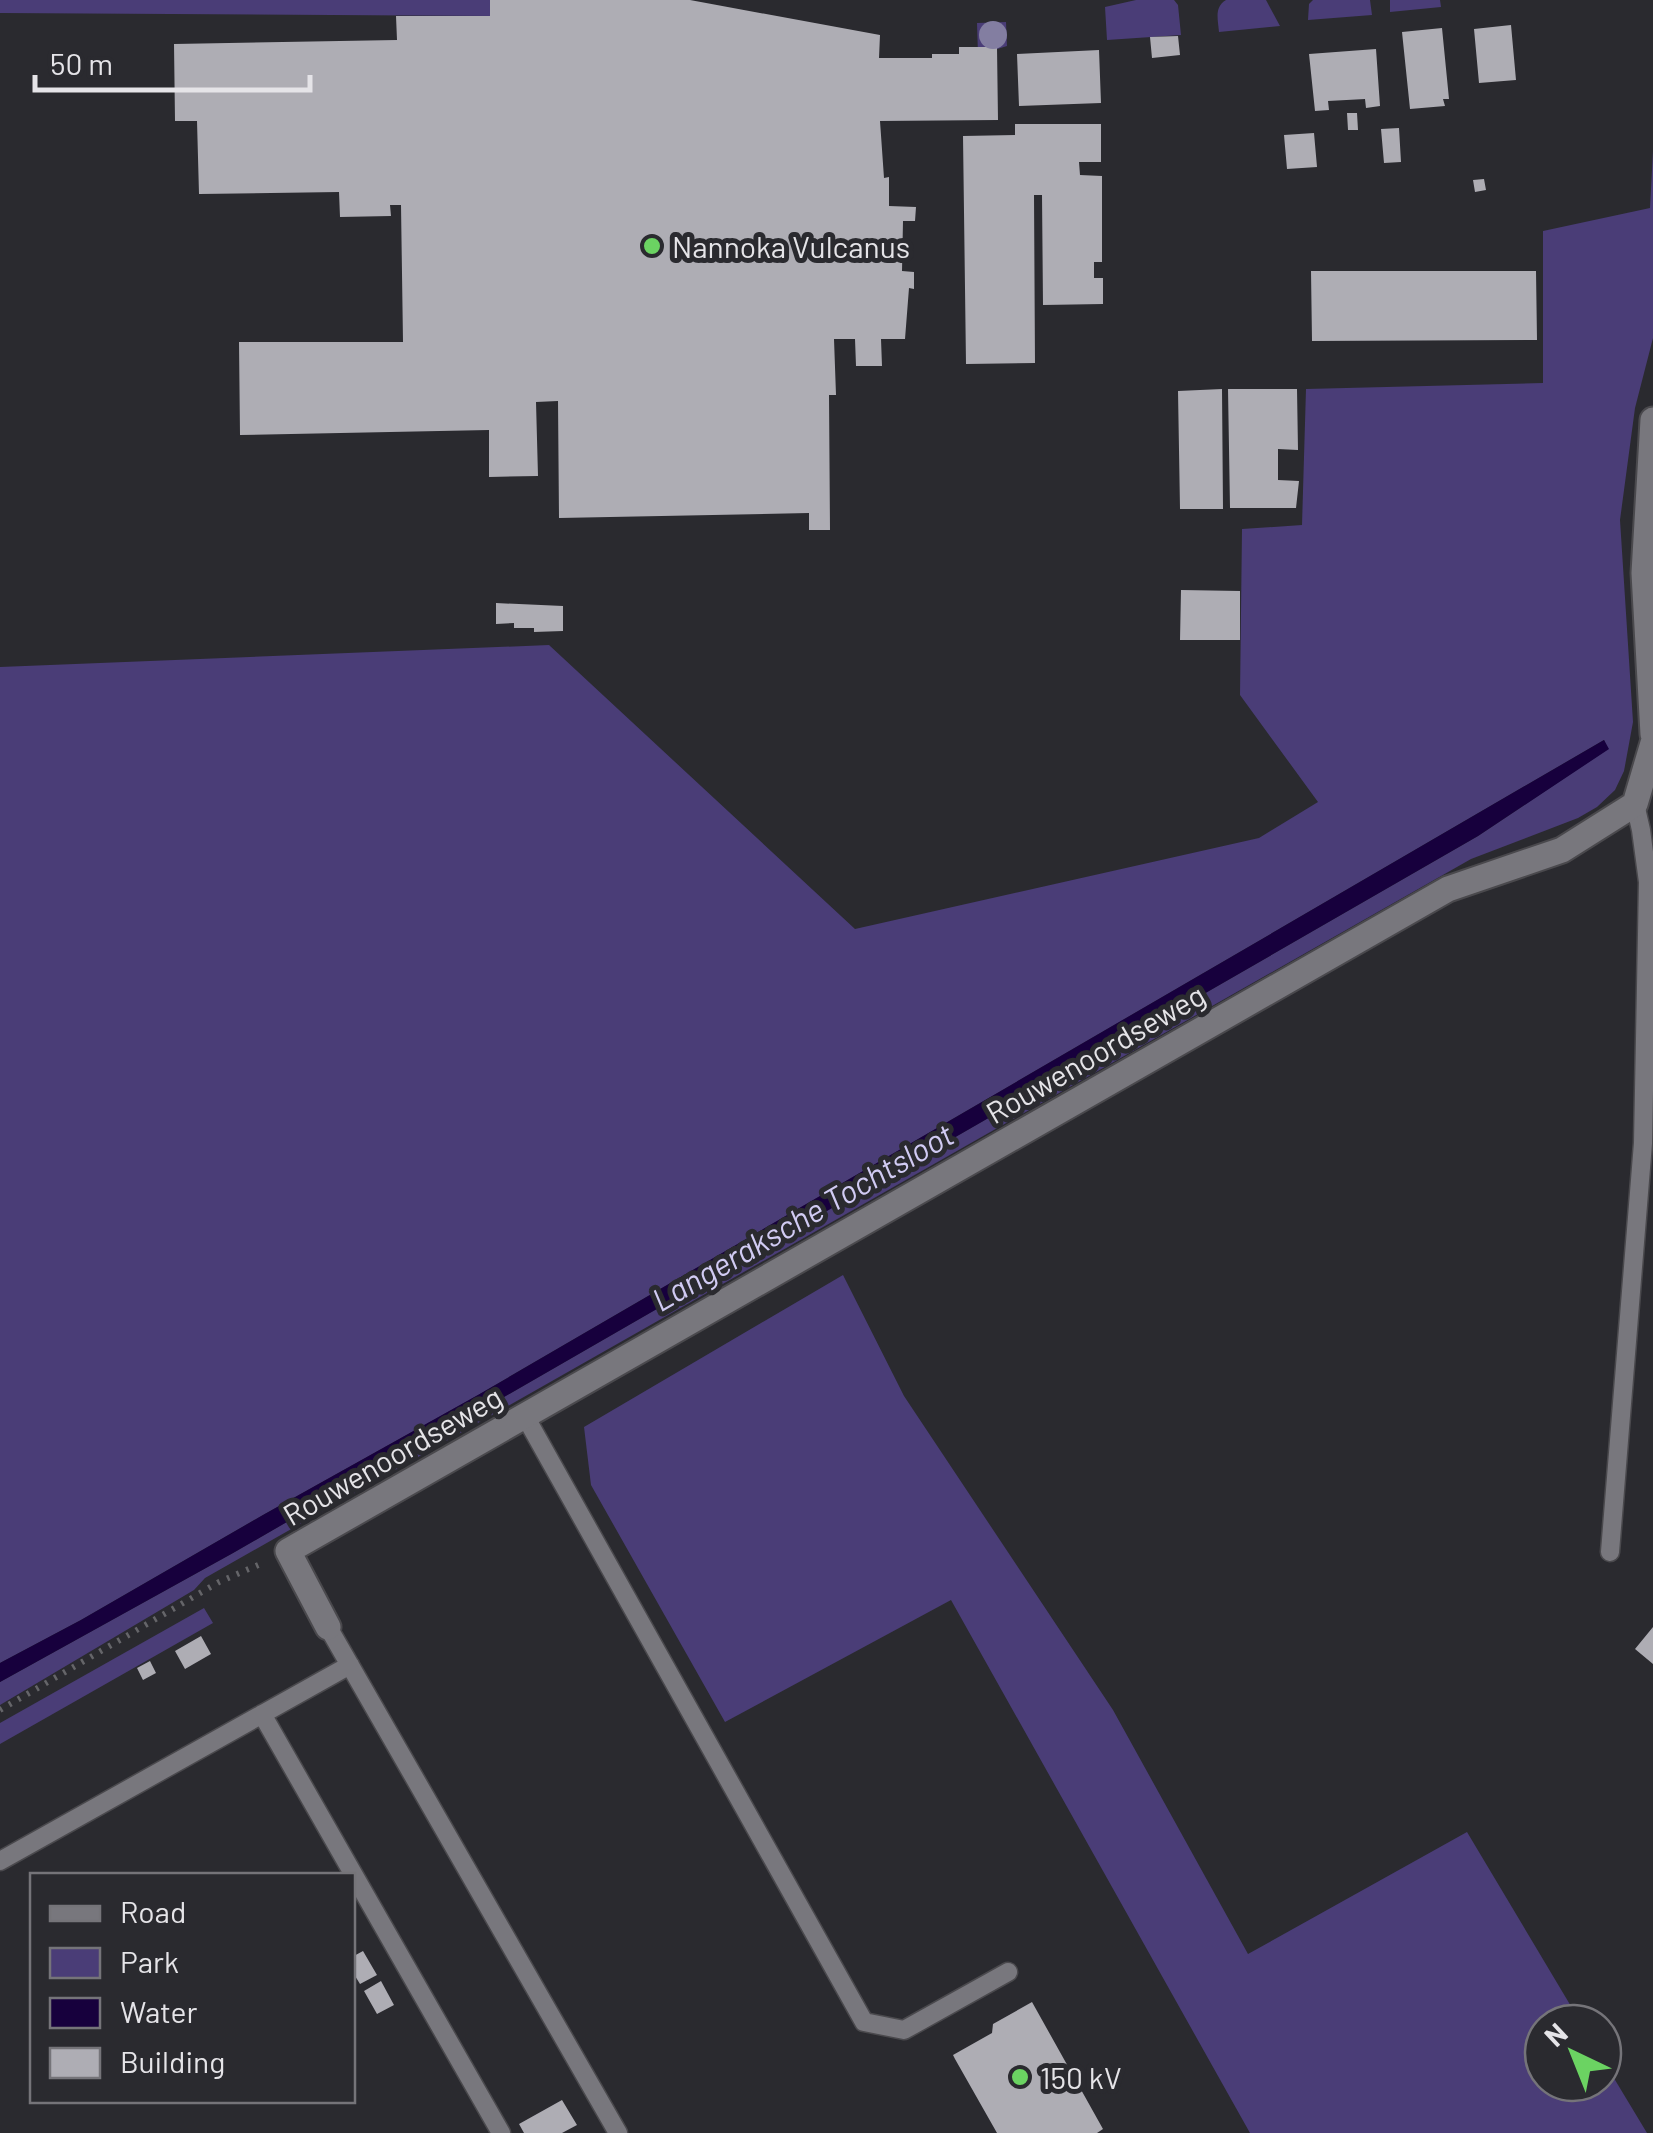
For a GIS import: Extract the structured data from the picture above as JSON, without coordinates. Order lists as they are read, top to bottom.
{
  "streets": {
    "street": ["Rouwenoordseweg"]
  },
  "water": ["Langeraksche Tochtsloot"],
  "places": ["Nannoka Vulcanus", "150 kV"],
  "legend": [
    "Road",
    "Park",
    "Water",
    "Building"
  ],
  "scale_bar": "50 m",
  "north": "top left"
}
